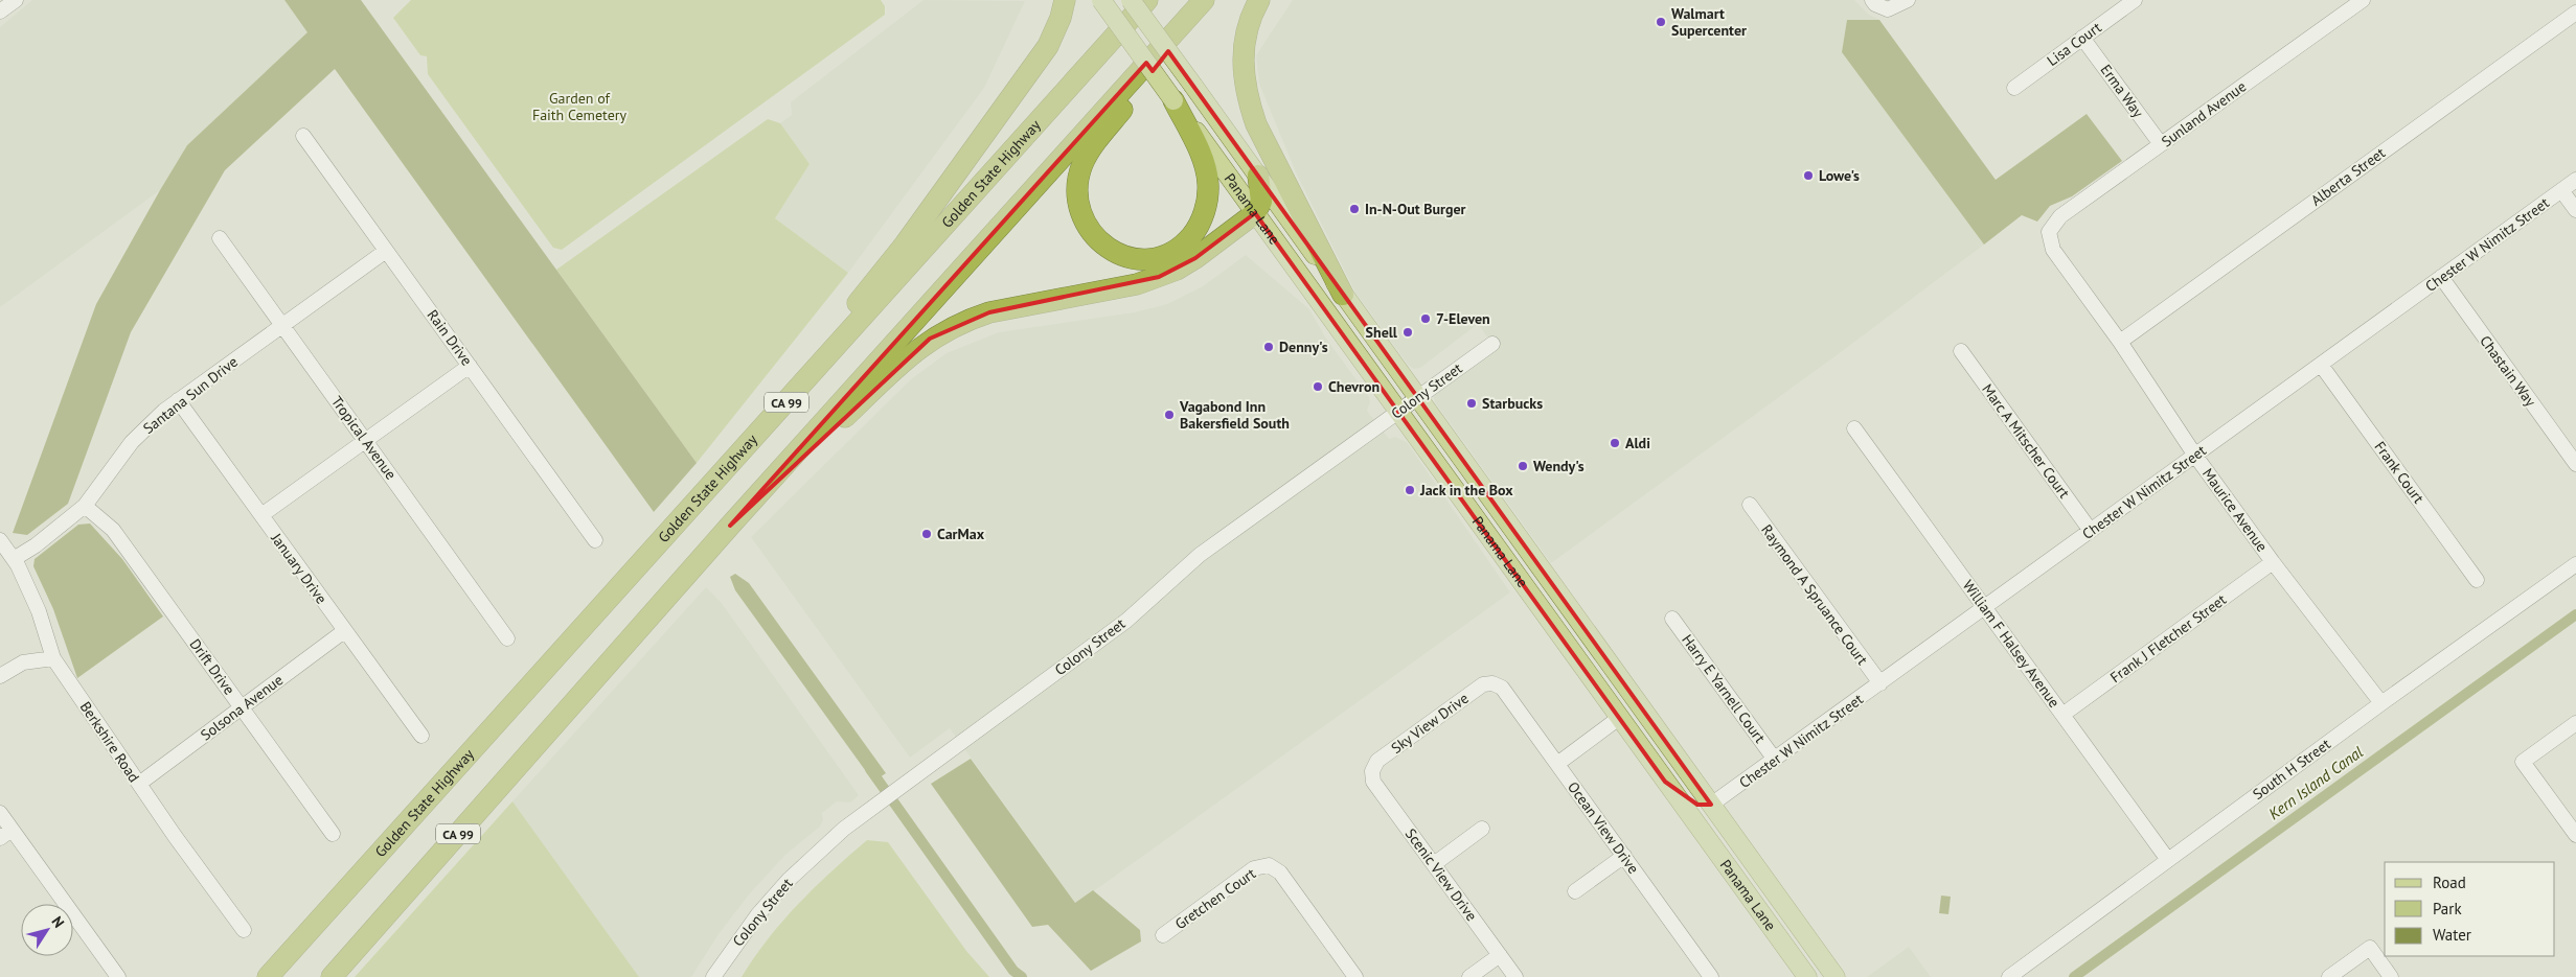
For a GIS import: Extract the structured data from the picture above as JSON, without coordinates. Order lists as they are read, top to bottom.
{
  "streets": {
    "highway": ["Golden State Highway", "CA 99"],
    "main road": ["Panama Lane"],
    "street": [
      "Lisa Court",
      "Erma Way",
      "Sunland Avenue",
      "Alberta Street",
      "Chester W Nimitz Street",
      "Rain Drive",
      "Chastain Way",
      "Colony Street",
      "Santana Sun Drive",
      "Tropical Avenue",
      "Marc A Mitscher Court",
      "Frank Court",
      "Maurice Avenue",
      "January Drive",
      "Raymond A Spruance Court",
      "Frank J Fletcher Street",
      "William F Halsey Avenue",
      "Drift Drive",
      "Harry E Yarnell Court",
      "Solsona Avenue",
      "Sky View Drive",
      "Berkshire Road",
      "South H Street",
      "Ocean View Drive",
      "Scenic View Drive",
      "Gretchen Court"
    ]
  },
  "crossings": [
    ["Lisa Court", "Erma Way"],
    ["Erma Way", "Sunland Avenue"],
    ["Sunland Avenue", "Maurice Avenue"],
    ["Alberta Street", "Maurice Avenue"],
    ["Panama Lane", "Chester W Nimitz Street"],
    ["Panama Lane", "Colony Street"],
    ["Chester W Nimitz Street", "Chastain Way"],
    ["Chester W Nimitz Street", "Marc A Mitscher Court"],
    ["Chester W Nimitz Street", "Frank Court"],
    ["Chester W Nimitz Street", "Maurice Avenue"],
    ["Chester W Nimitz Street", "Raymond A Spruance Court"],
    ["Chester W Nimitz Street", "William F Halsey Avenue"],
    ["Chester W Nimitz Street", "Harry E Yarnell Court"],
    ["Rain Drive", "Santana Sun Drive"],
    ["Santana Sun Drive", "Tropical Avenue"],
    ["Santana Sun Drive", "January Drive"],
    ["Santana Sun Drive", "Drift Drive"],
    ["Santana Sun Drive", "Berkshire Road"],
    ["Maurice Avenue", "Frank J Fletcher Street"],
    ["Maurice Avenue", "South H Street"],
    ["January Drive", "Solsona Avenue"],
    ["Frank J Fletcher Street", "William F Halsey Avenue"],
    ["William F Halsey Avenue", "South H Street"],
    ["Drift Drive", "Solsona Avenue"],
    ["Solsona Avenue", "Berkshire Road"],
    ["Sky View Drive", "Ocean View Drive"],
    ["Sky View Drive", "Scenic View Drive"]
  ],
  "water": ["Kern Island Canal"],
  "parks": ["Garden of Faith Cemetery"],
  "places": [
    "Walmart Supercenter",
    "Lowe's",
    "In-N-Out Burger",
    "7-Eleven",
    "Shell",
    "Denny's",
    "Chevron",
    "Starbucks",
    "Vagabond Inn Bakersfield South",
    "Aldi",
    "Wendy's",
    "Jack in the Box",
    "CarMax"
  ],
  "legend": ["Road", "Park", "Water"],
  "north": "top right"
}
